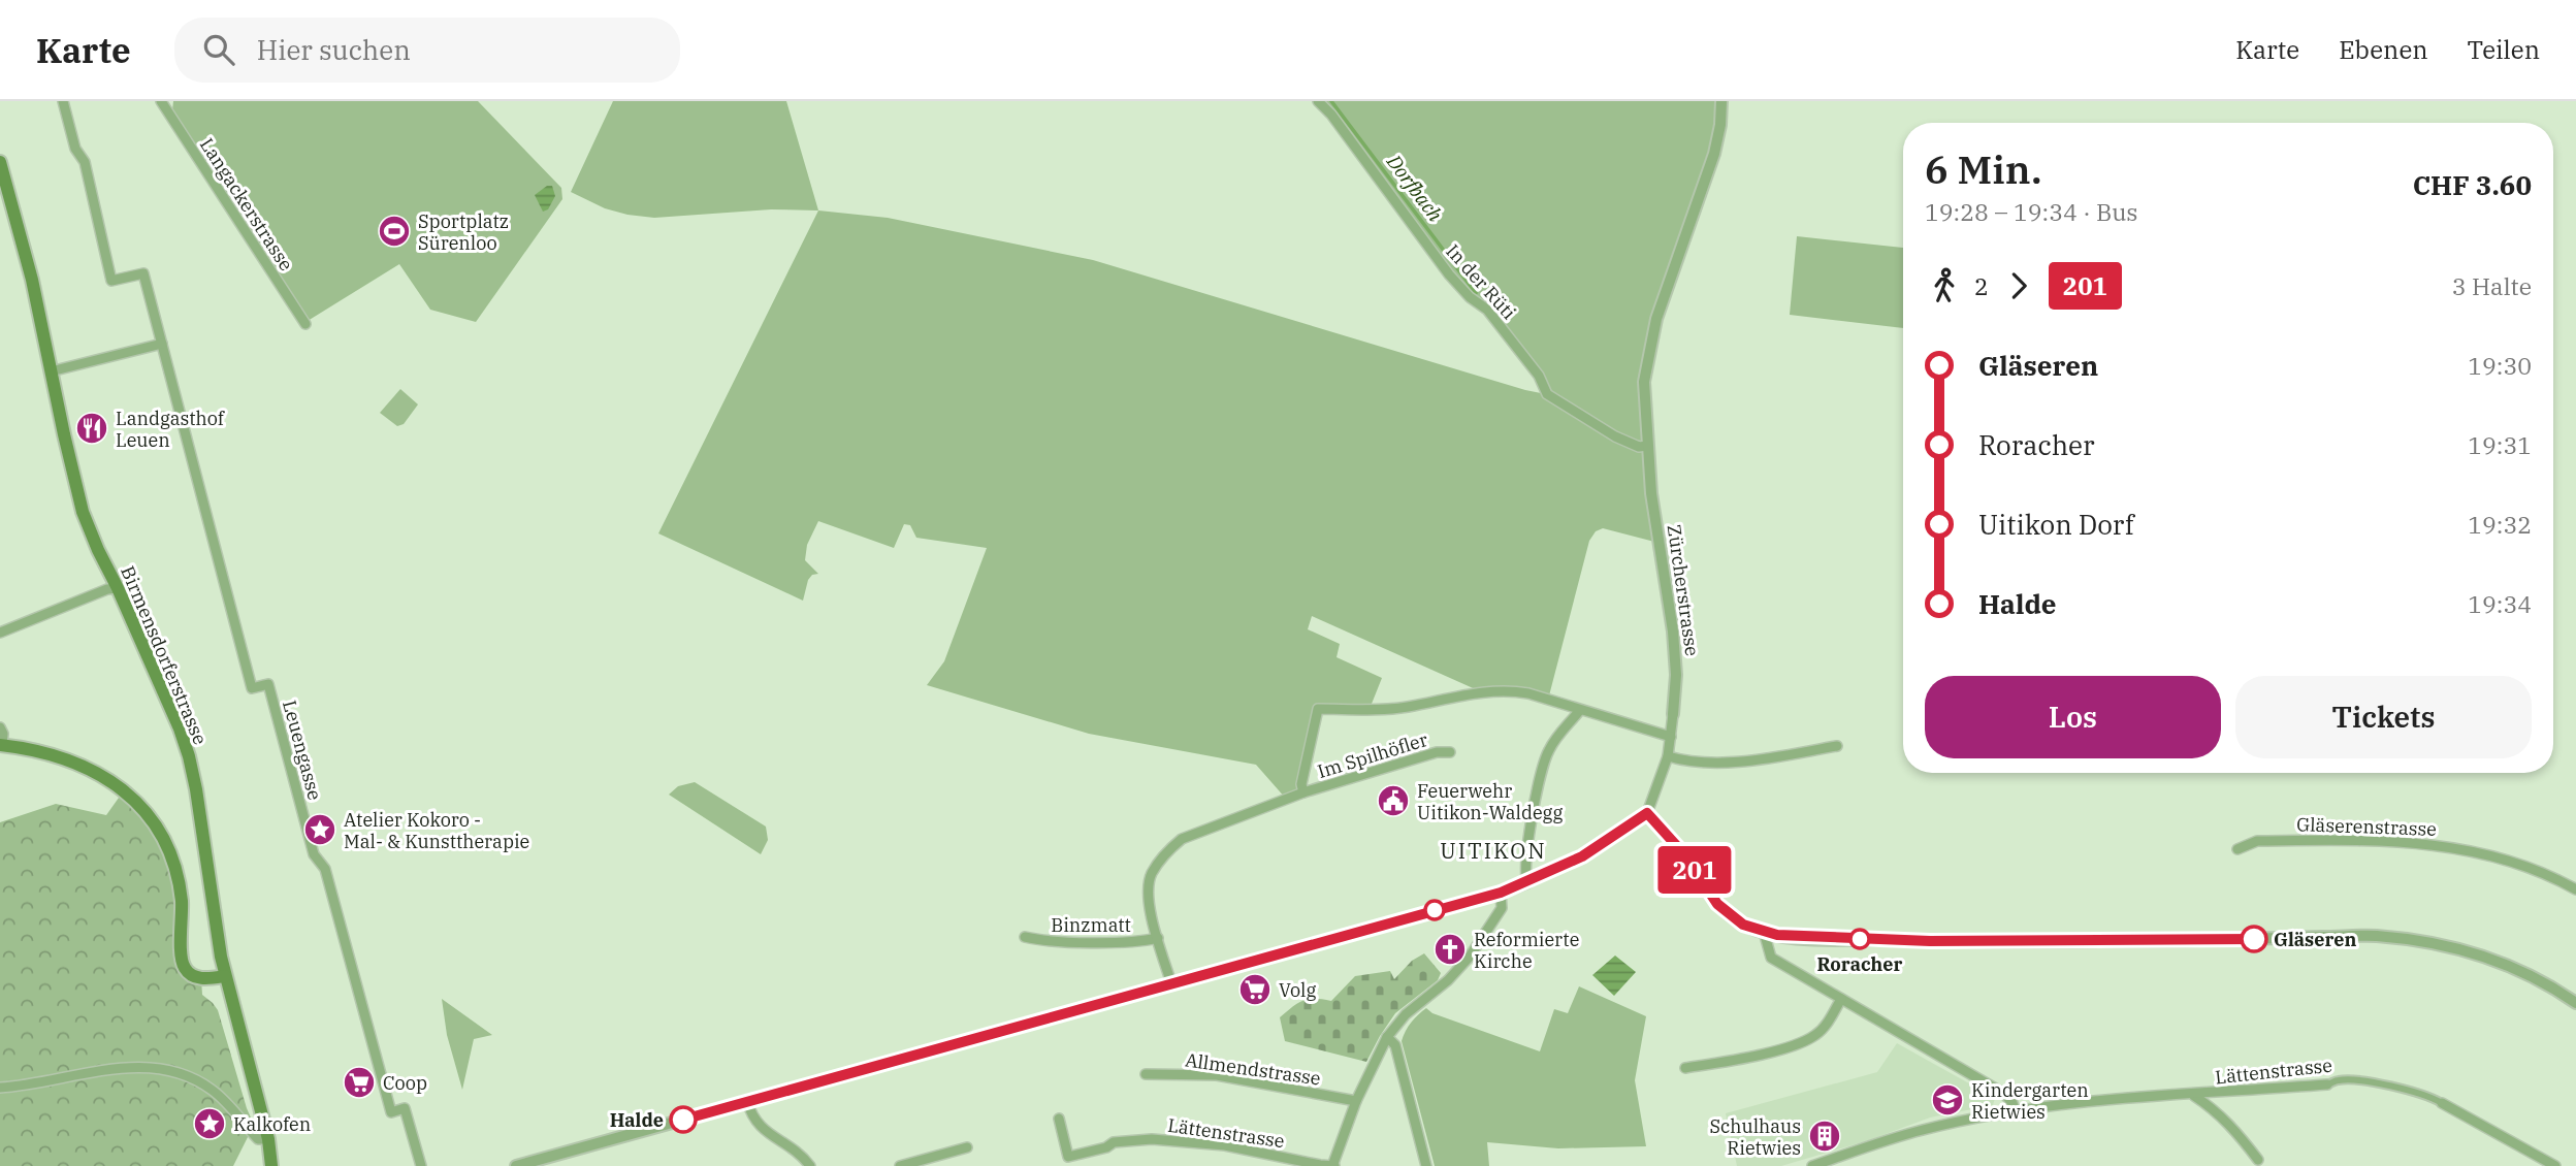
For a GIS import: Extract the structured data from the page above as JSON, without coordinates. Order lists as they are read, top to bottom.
{
  "streets": {
    "main road": ["Birmensdorferstrasse"],
    "street": [
      "Langackerstrasse",
      "In der Rüti",
      "Zürcherstrasse",
      "Leuengasse",
      "Im Spilhöfler",
      "Gläserenstrasse",
      "Binzmatt",
      "Allmendstrasse",
      "Lättenstrasse"
    ]
  },
  "crossings": [
    ["In der Rüti", "Zürcherstrasse"],
    ["Im Spilhöfler", "Binzmatt"]
  ],
  "districts": ["UITIKON"],
  "water": ["Dorfbach"],
  "places": {
    "sports": ["Sportplatz Sürenloo"],
    "restaurant": ["Landgasthof Leuen"],
    "public building": ["Feuerwehr Uitikon-Waldegg"],
    "place": ["Atelier Kokoro - Mal- & Kunsttherapie", "Kalkofen"],
    "other": ["Roracher", "Gläseren", "Halde"],
    "church": ["Reformierte Kirche"],
    "supermarket": ["Volg", "Coop"],
    "school or university": ["Kindergarten Rietwies"],
    "building": ["Schulhaus Rietwies"]
  },
  "lines": ["bus line 201"],
  "page": {
    "header": "Karte",
    "search": "Hier suchen",
    "nav": ["Karte", "Ebenen", "Teilen"],
    "on_map": "201",
    "heading": ["6 Min.", "19:28 – 19:34 · Bus", "CHF 3.60"],
    "legs": ["2", "201", "3 Halte"],
    "list": [
      {
        "name": "Gläseren",
        "value": "19:30"
      },
      {
        "name": "Roracher",
        "value": "19:31"
      },
      {
        "name": "Uitikon Dorf",
        "value": "19:32"
      },
      {
        "name": "Halde",
        "value": "19:34"
      }
    ],
    "buttons": ["Los", "Tickets"]
  }
}
